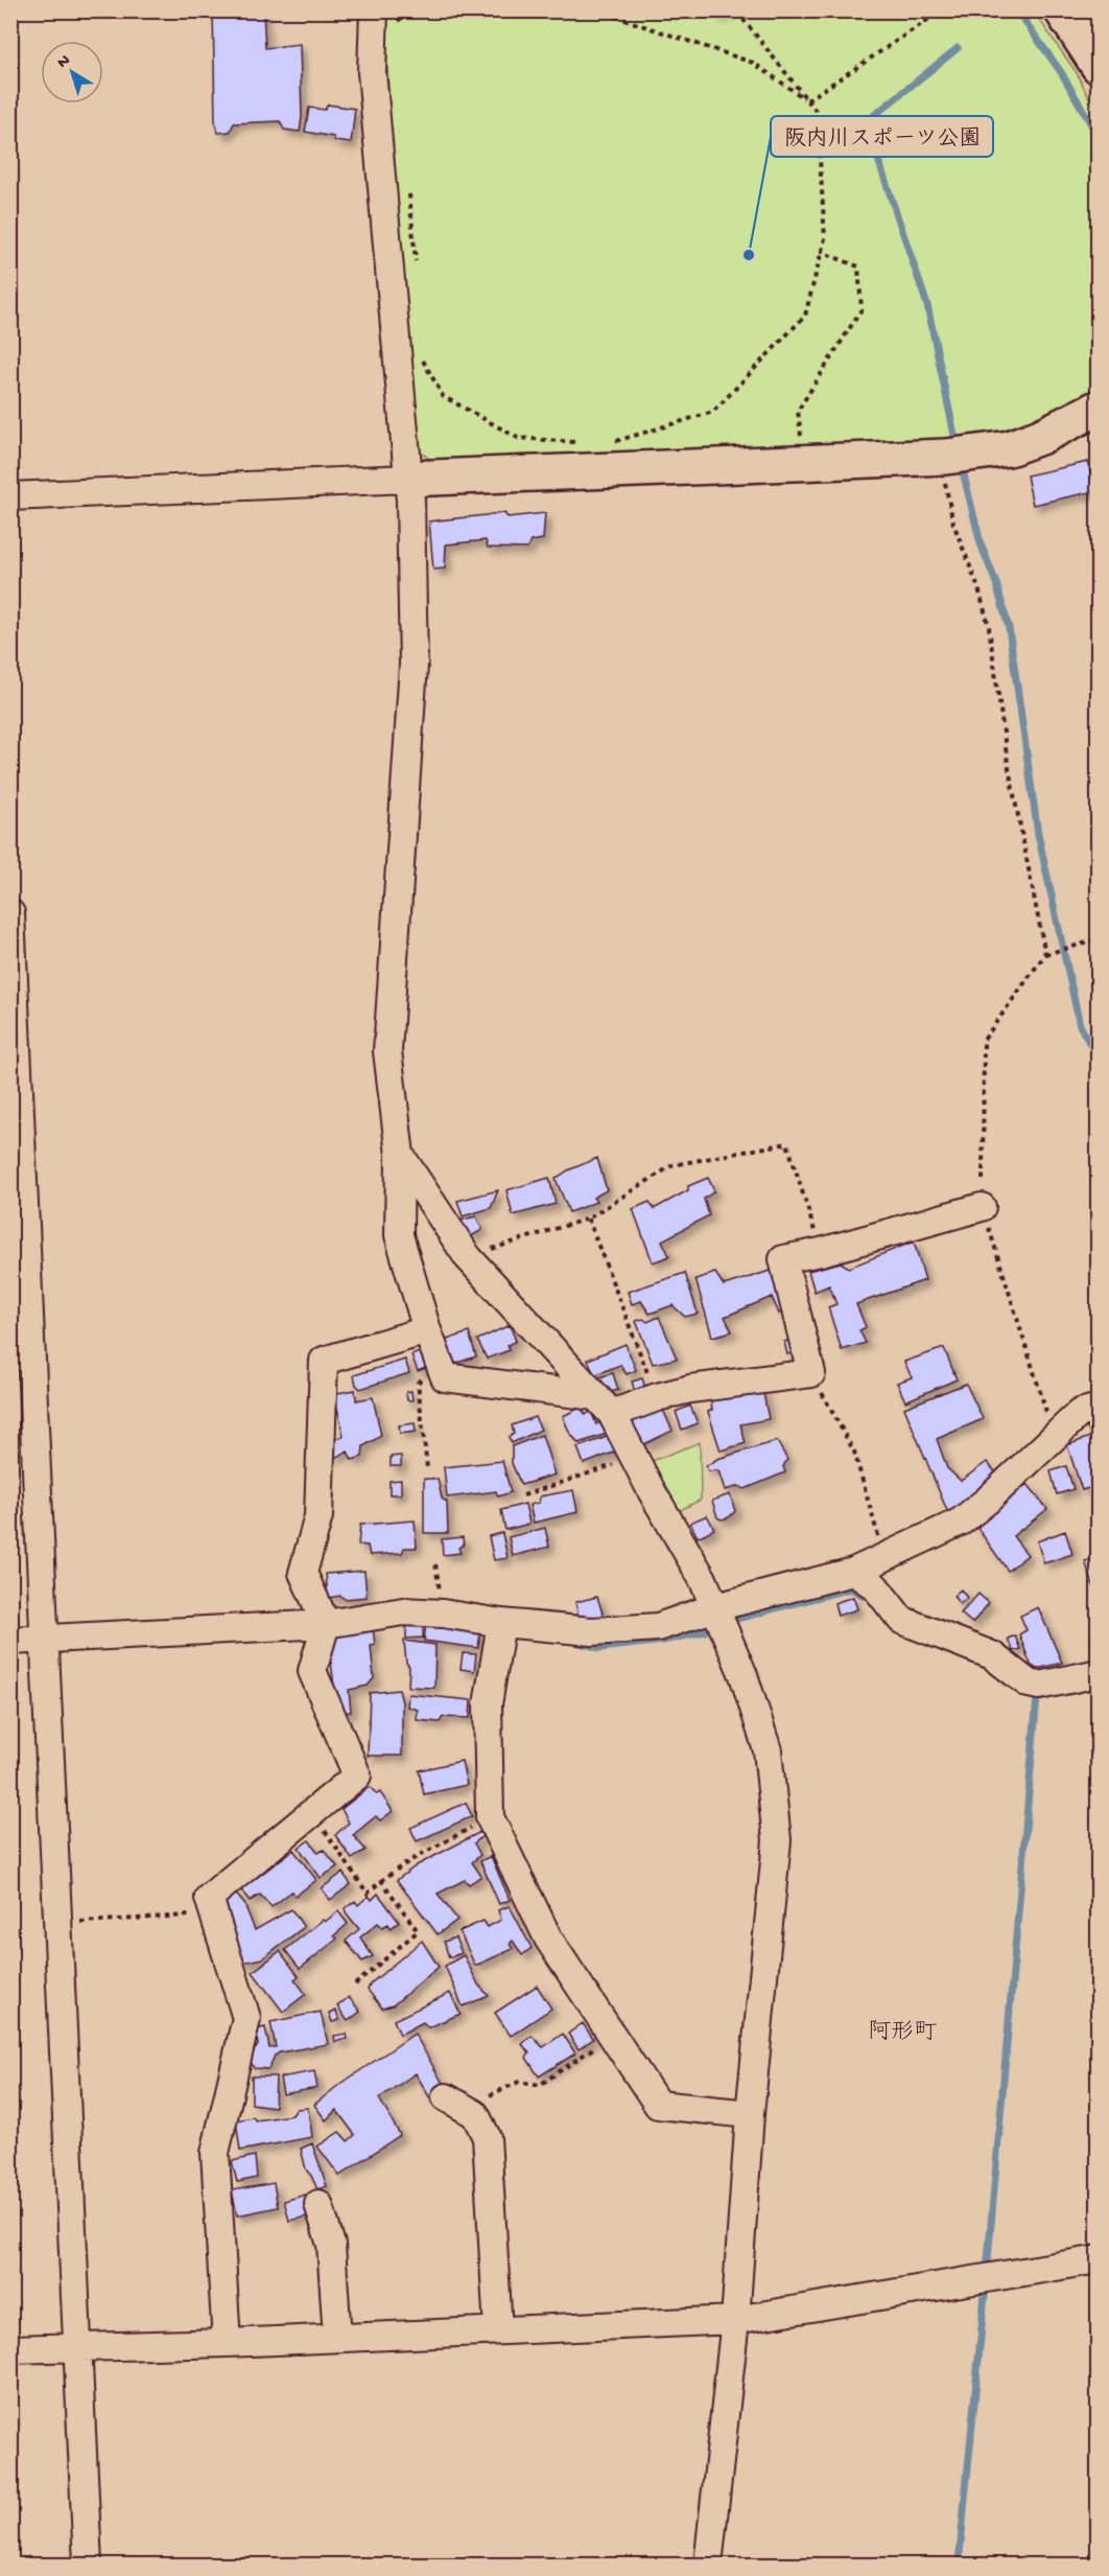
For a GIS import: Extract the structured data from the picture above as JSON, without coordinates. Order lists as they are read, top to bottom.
{
  "districts": ["阿形町"],
  "places": ["阪内川スポーツ公園"],
  "north": "top left"
}
